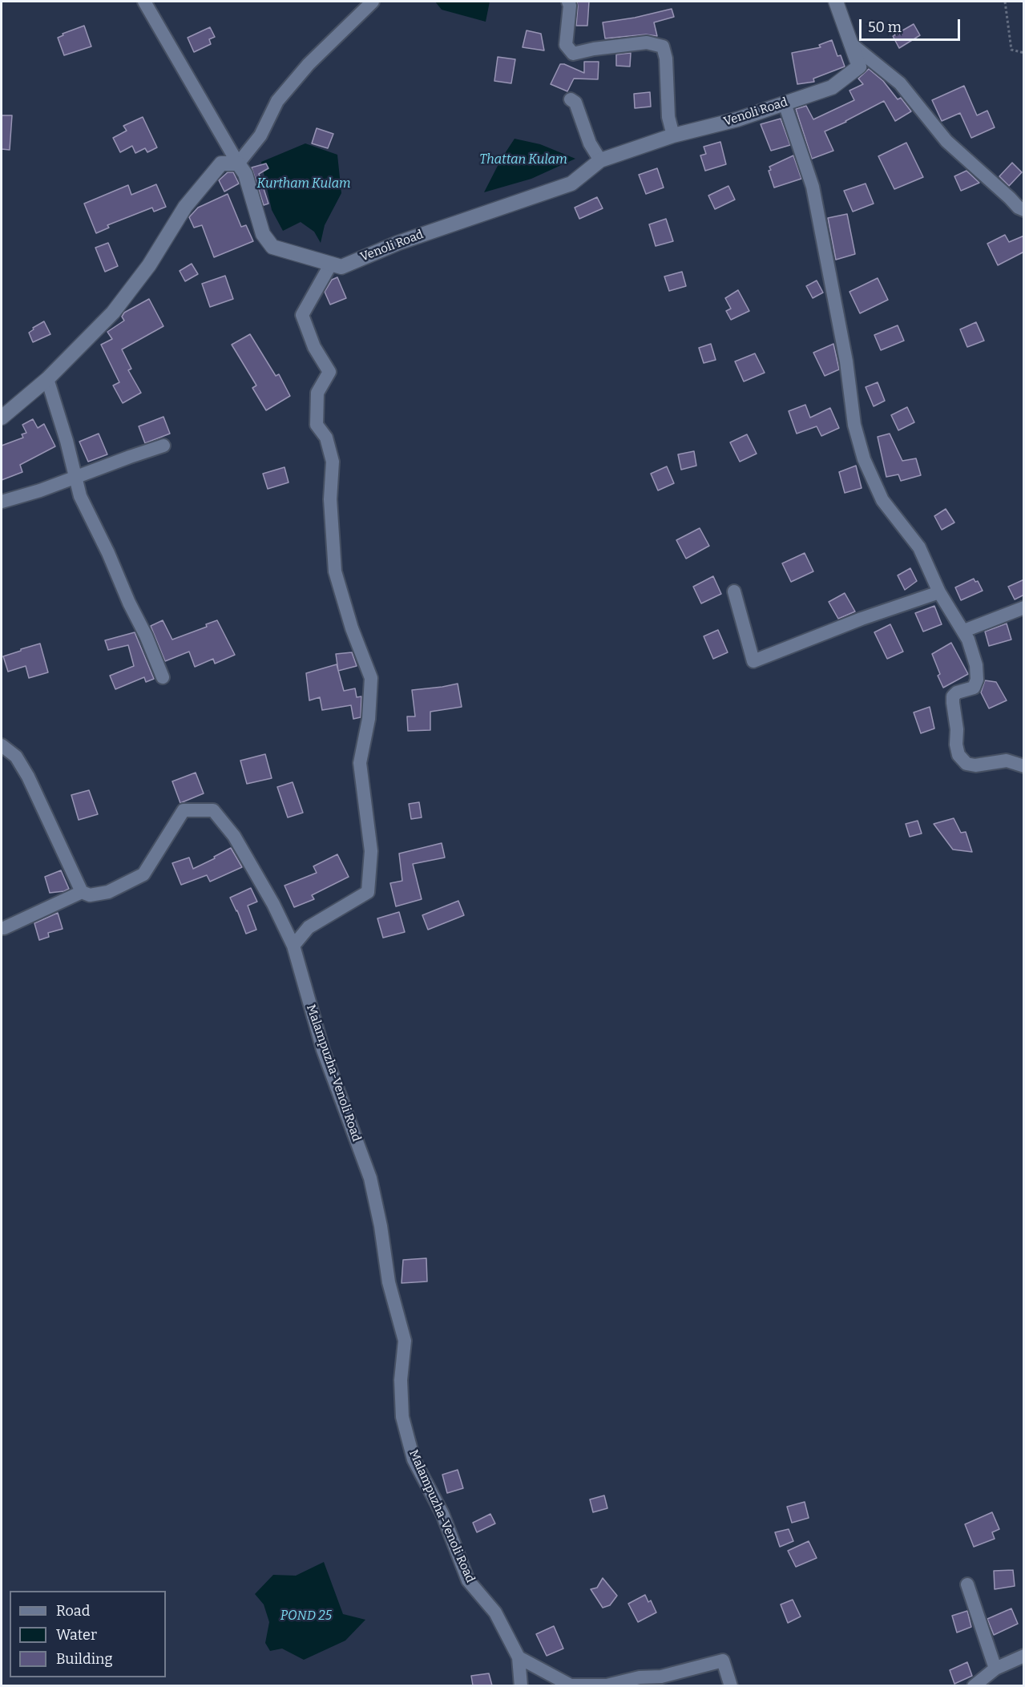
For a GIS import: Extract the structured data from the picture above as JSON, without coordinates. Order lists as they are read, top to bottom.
{
  "streets": {
    "street": ["Venoli Road", "Malampuzha-Venoli Road"]
  },
  "water": ["Thattan Kulam", "Kurtham Kulam", "POND 25"],
  "legend": ["Road", "Water", "Building"],
  "scale_bar": "50 m"
}
